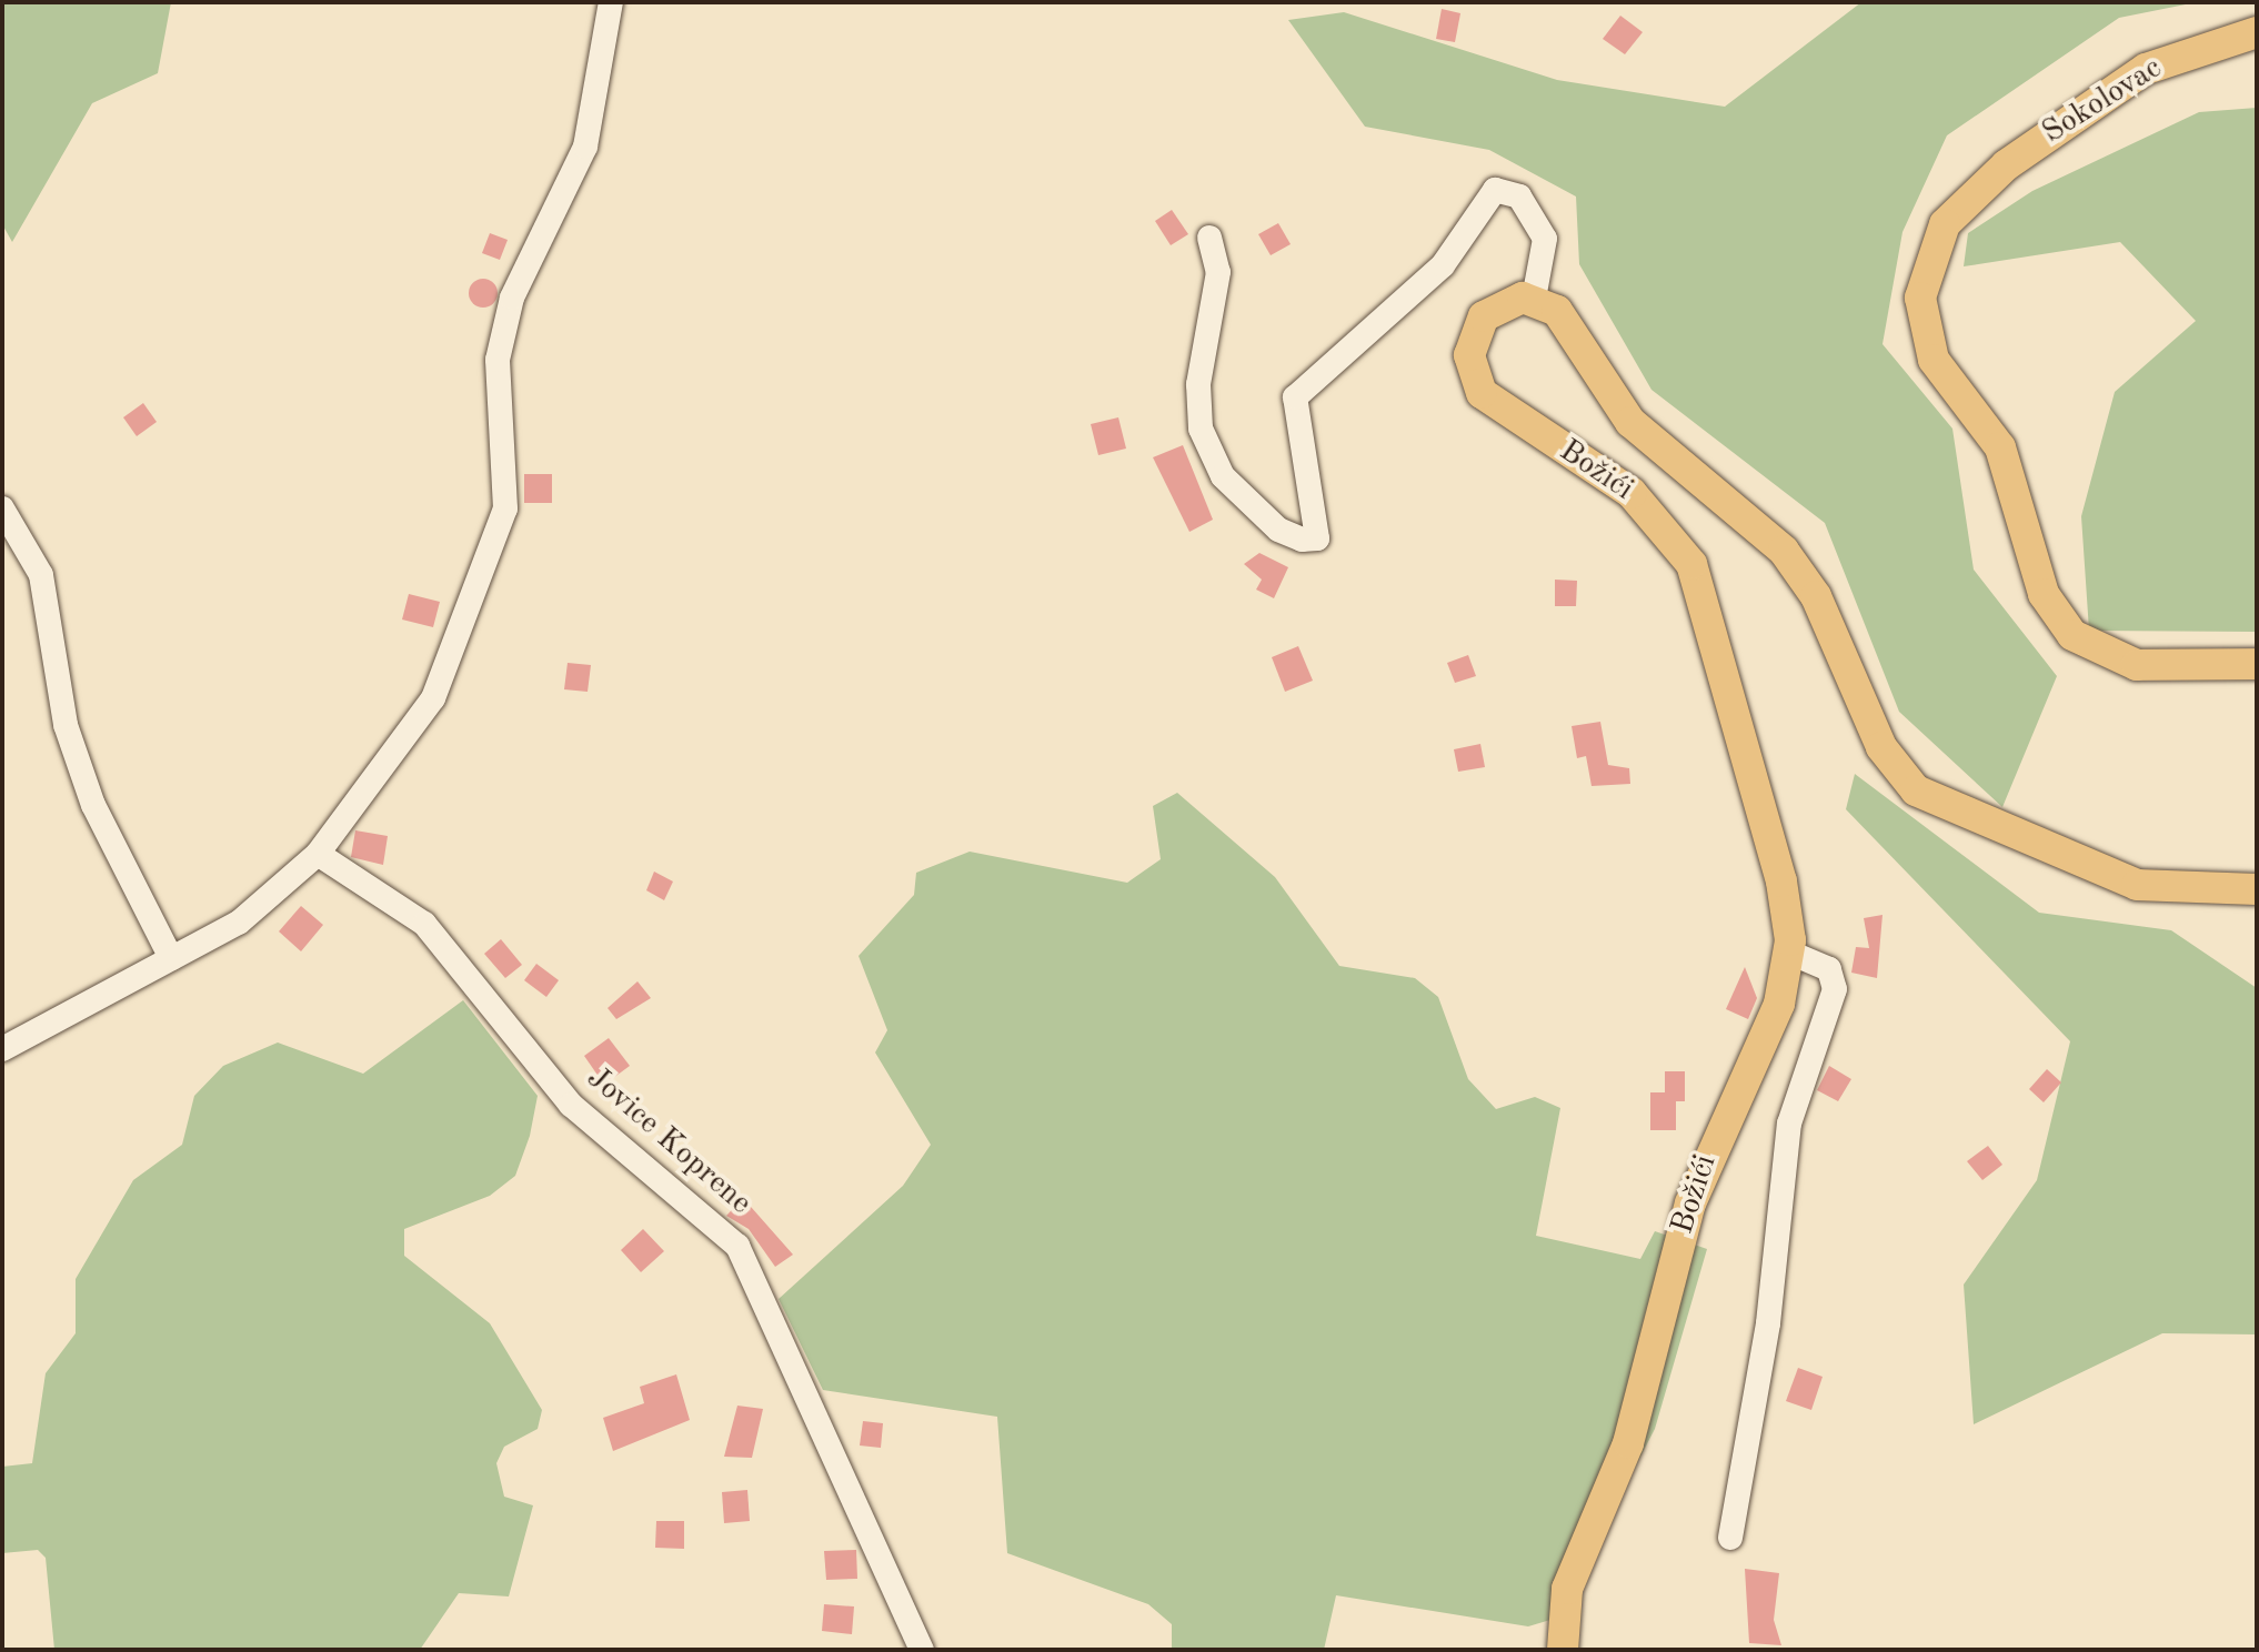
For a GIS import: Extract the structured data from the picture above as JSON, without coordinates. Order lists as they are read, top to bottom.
{
  "streets": {
    "main road": ["Sokolovac", "Božići"],
    "street": ["Jovice Koprene"]
  }
}
